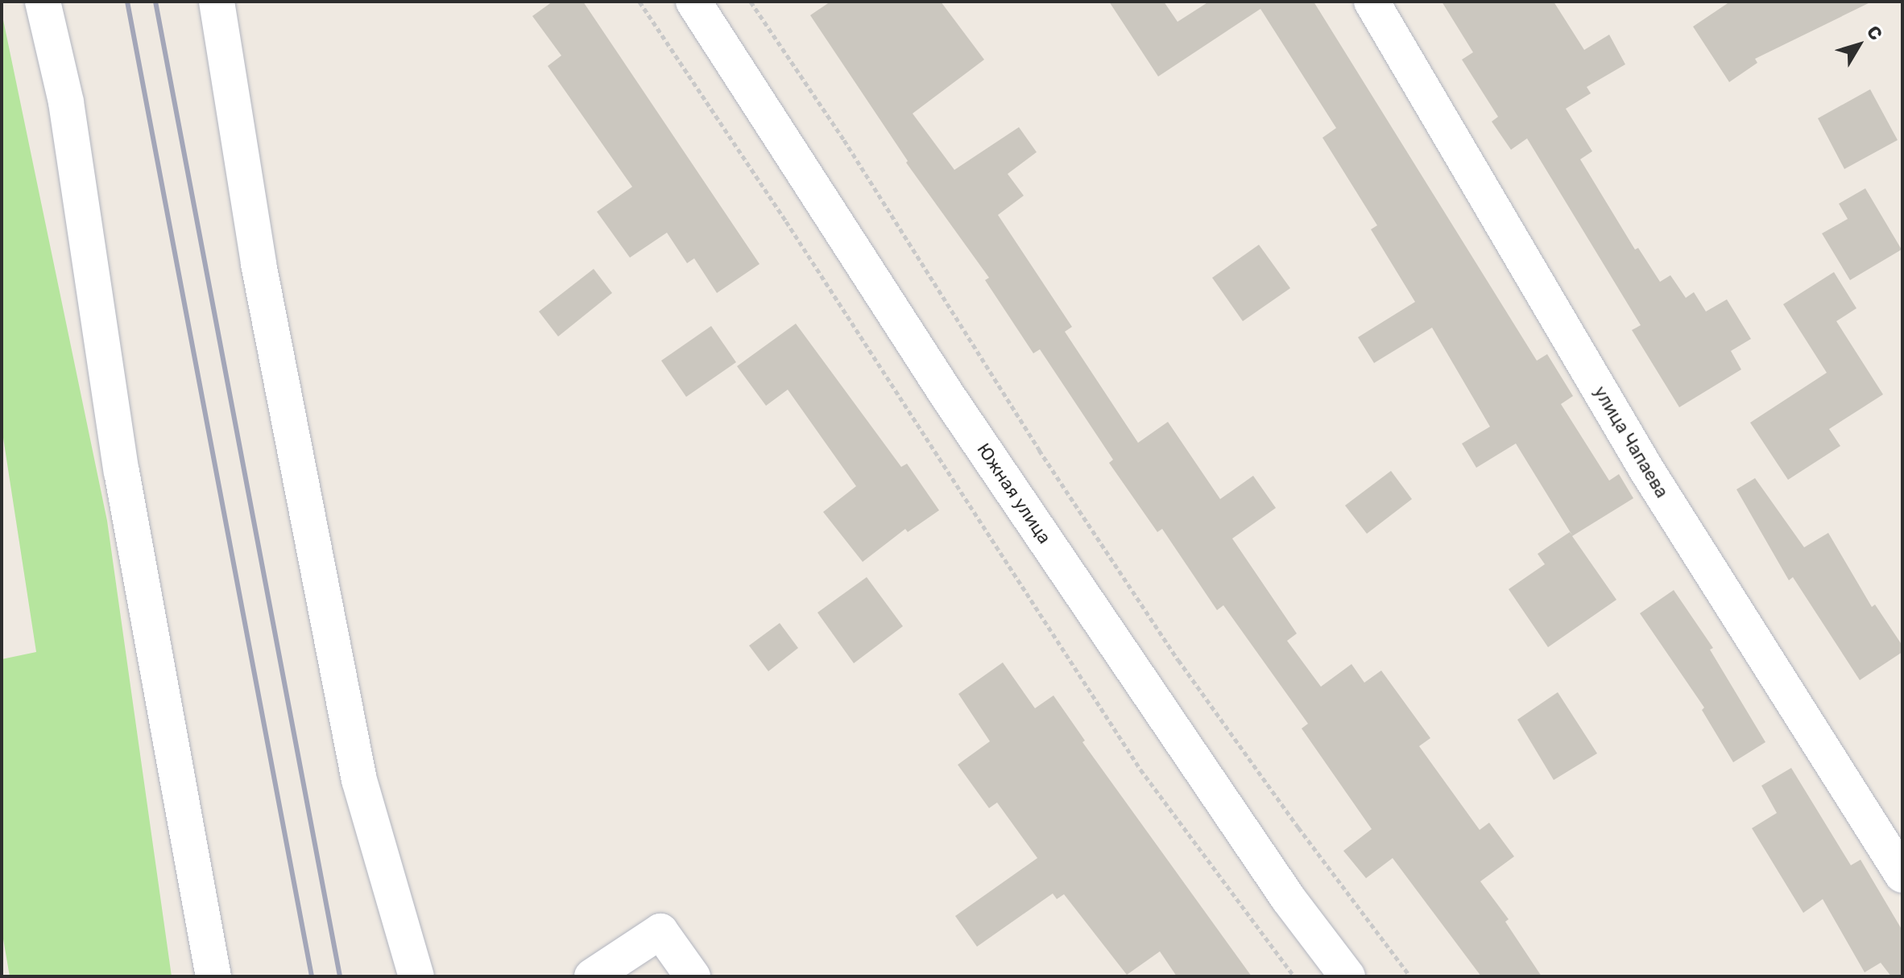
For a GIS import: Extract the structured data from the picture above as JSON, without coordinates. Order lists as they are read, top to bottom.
{
  "streets": {
    "street": ["улица Чапаева", "Южная улица"]
  },
  "north": "top right"
}
